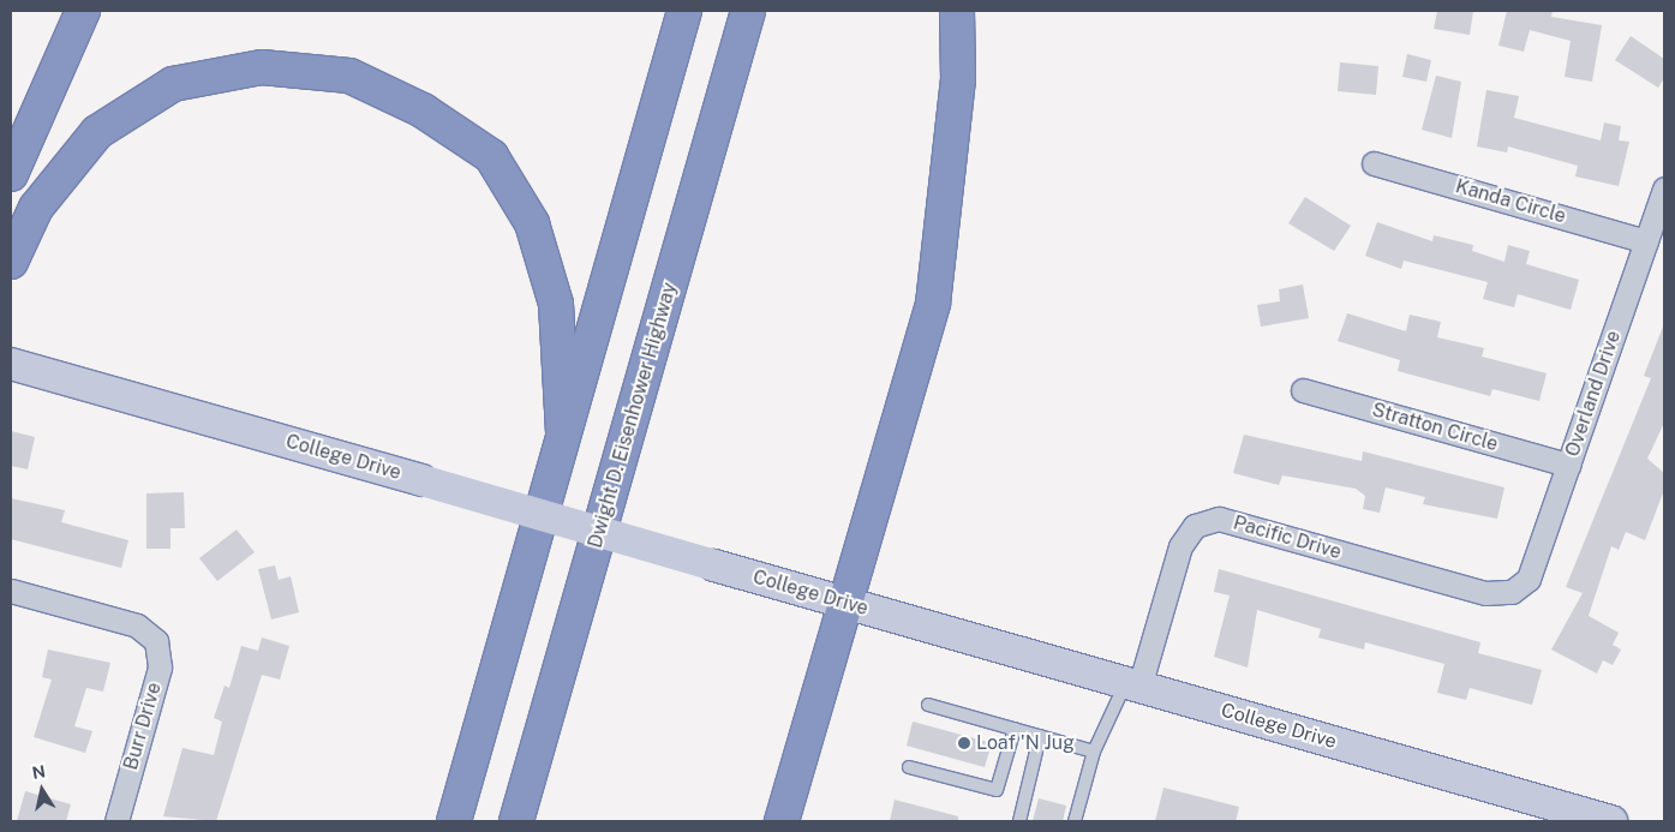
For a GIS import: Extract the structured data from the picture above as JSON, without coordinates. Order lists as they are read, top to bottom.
{
  "streets": {
    "highway": ["Dwight D. Eisenhower Highway"],
    "main road": ["College Drive"],
    "street": [
      "Kanda Circle",
      "Overland Drive",
      "Stratton Circle",
      "Pacific Drive",
      "Burr Drive"
    ]
  },
  "crossings": [
    ["Kanda Circle", "Overland Drive"],
    ["Overland Drive", "Stratton Circle"],
    ["Overland Drive", "Pacific Drive"],
    ["College Drive", "Pacific Drive"]
  ],
  "places": ["Loaf 'N Jug"],
  "north": "top"
}
